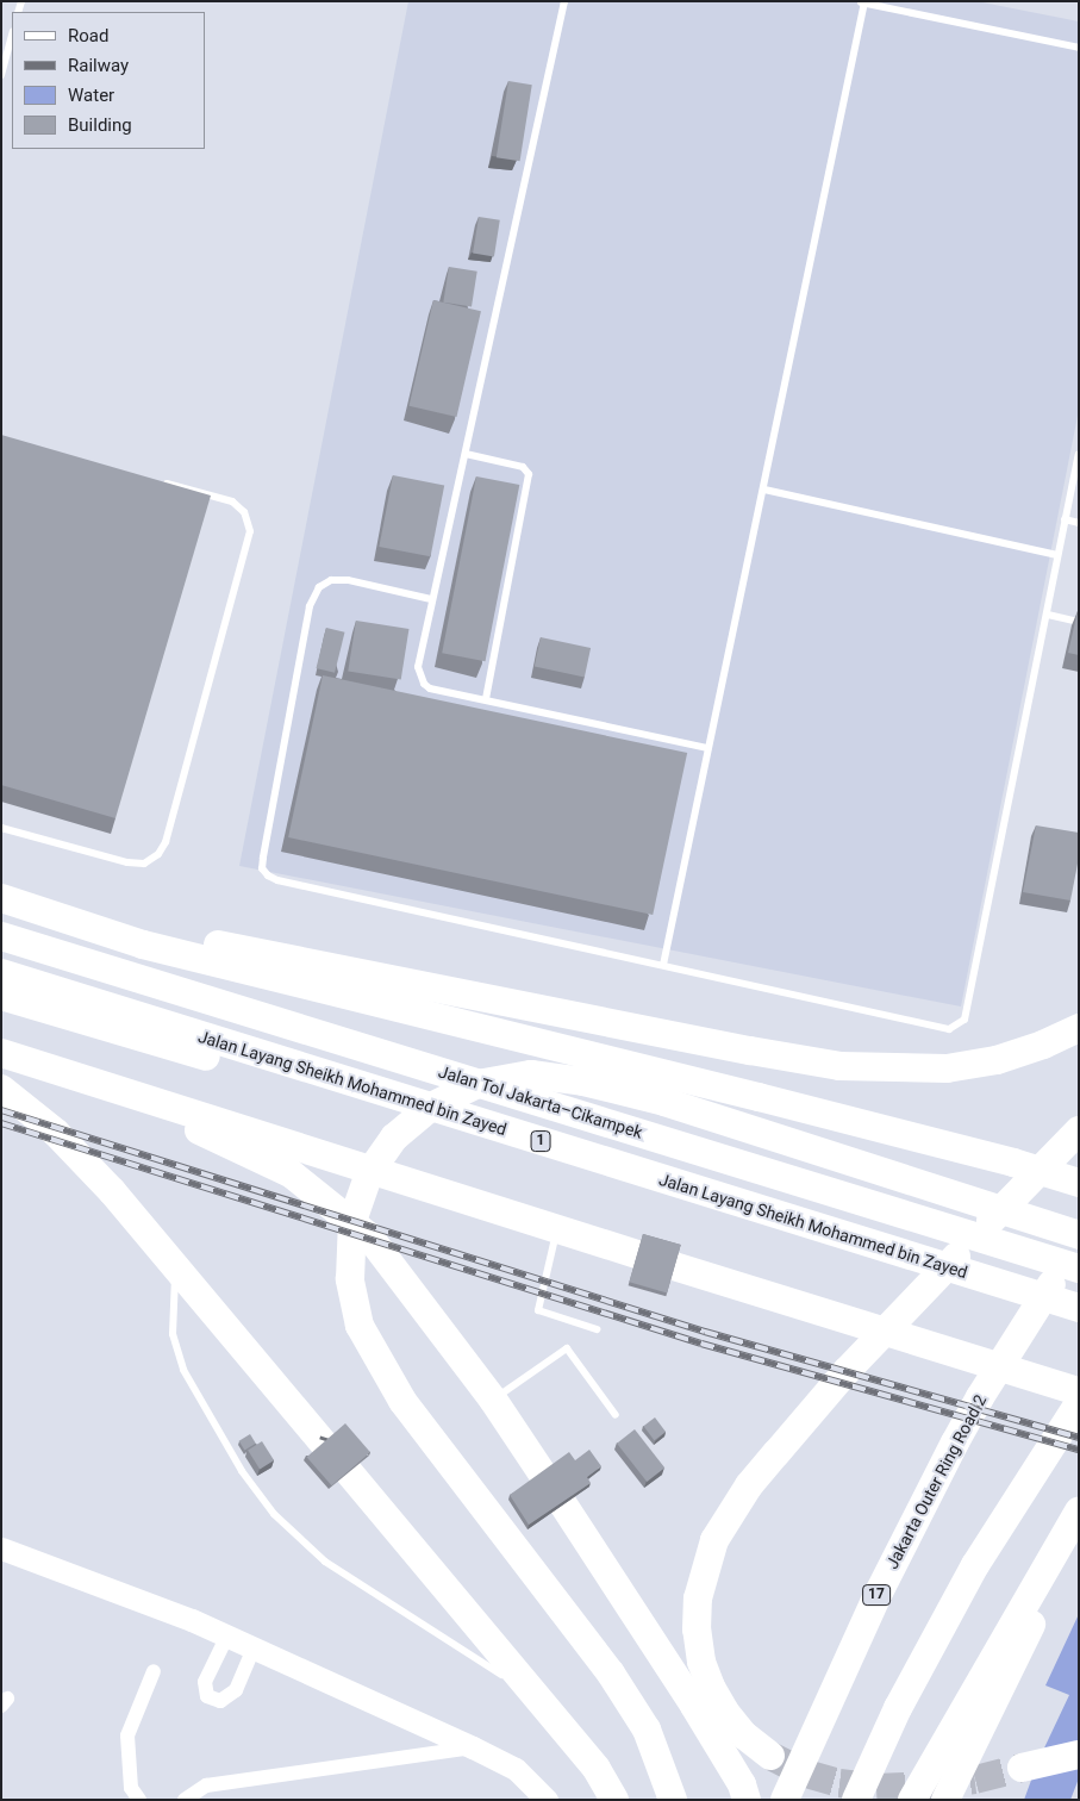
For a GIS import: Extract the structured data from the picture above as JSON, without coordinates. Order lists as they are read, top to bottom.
{
  "streets": {
    "highway": [
      "Jalan Layang Sheikh Mohammed bin Zayed",
      "Jalan Tol Jakarta–Cikampek",
      "1",
      "Jakarta Outer Ring Road 2",
      "17"
    ]
  },
  "legend": [
    "Road",
    "Railway",
    "Water",
    "Building"
  ]
}
